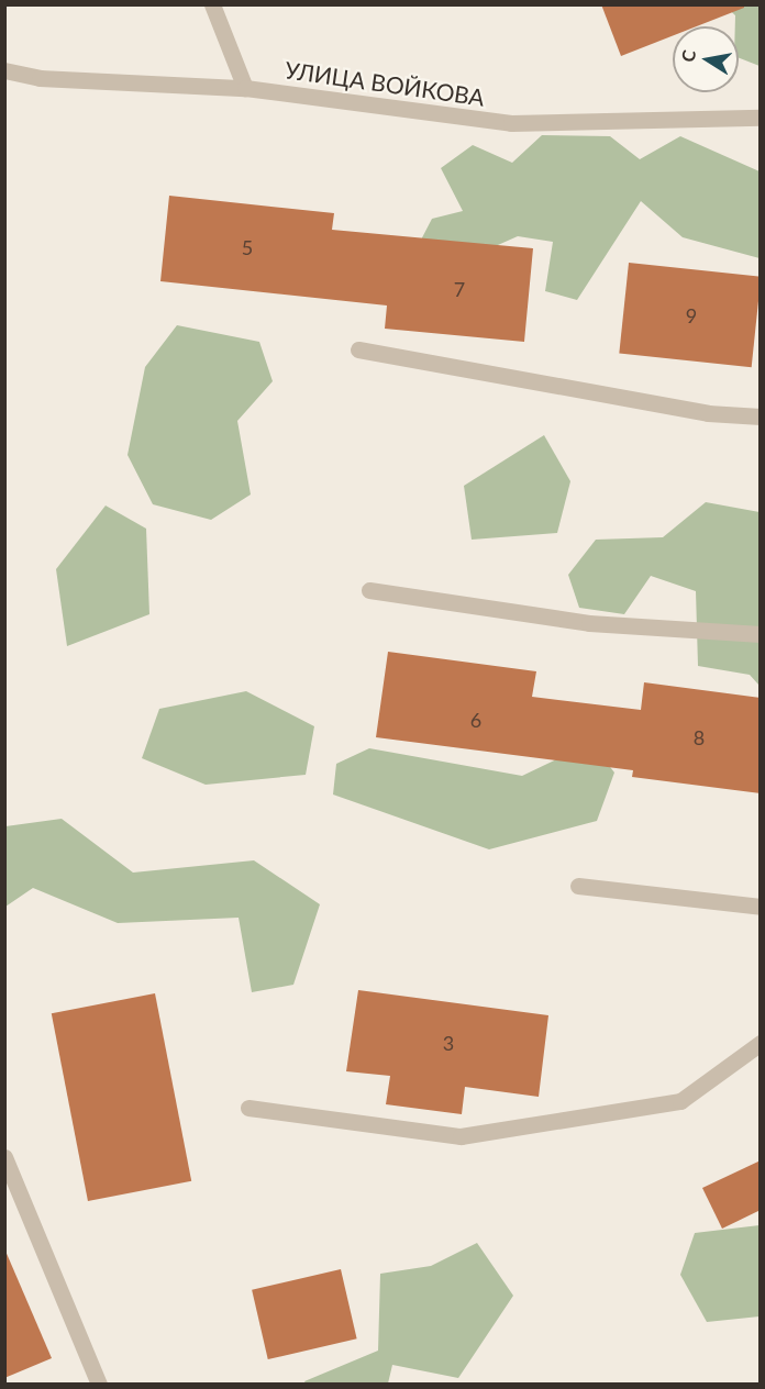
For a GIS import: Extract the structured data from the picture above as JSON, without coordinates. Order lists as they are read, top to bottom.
{
  "streets": {
    "street": ["УЛИЦА ВОЙКОВА"]
  },
  "house_numbers": [
    "5",
    "7",
    "9",
    "6",
    "8",
    "3"
  ],
  "north": "left"
}
